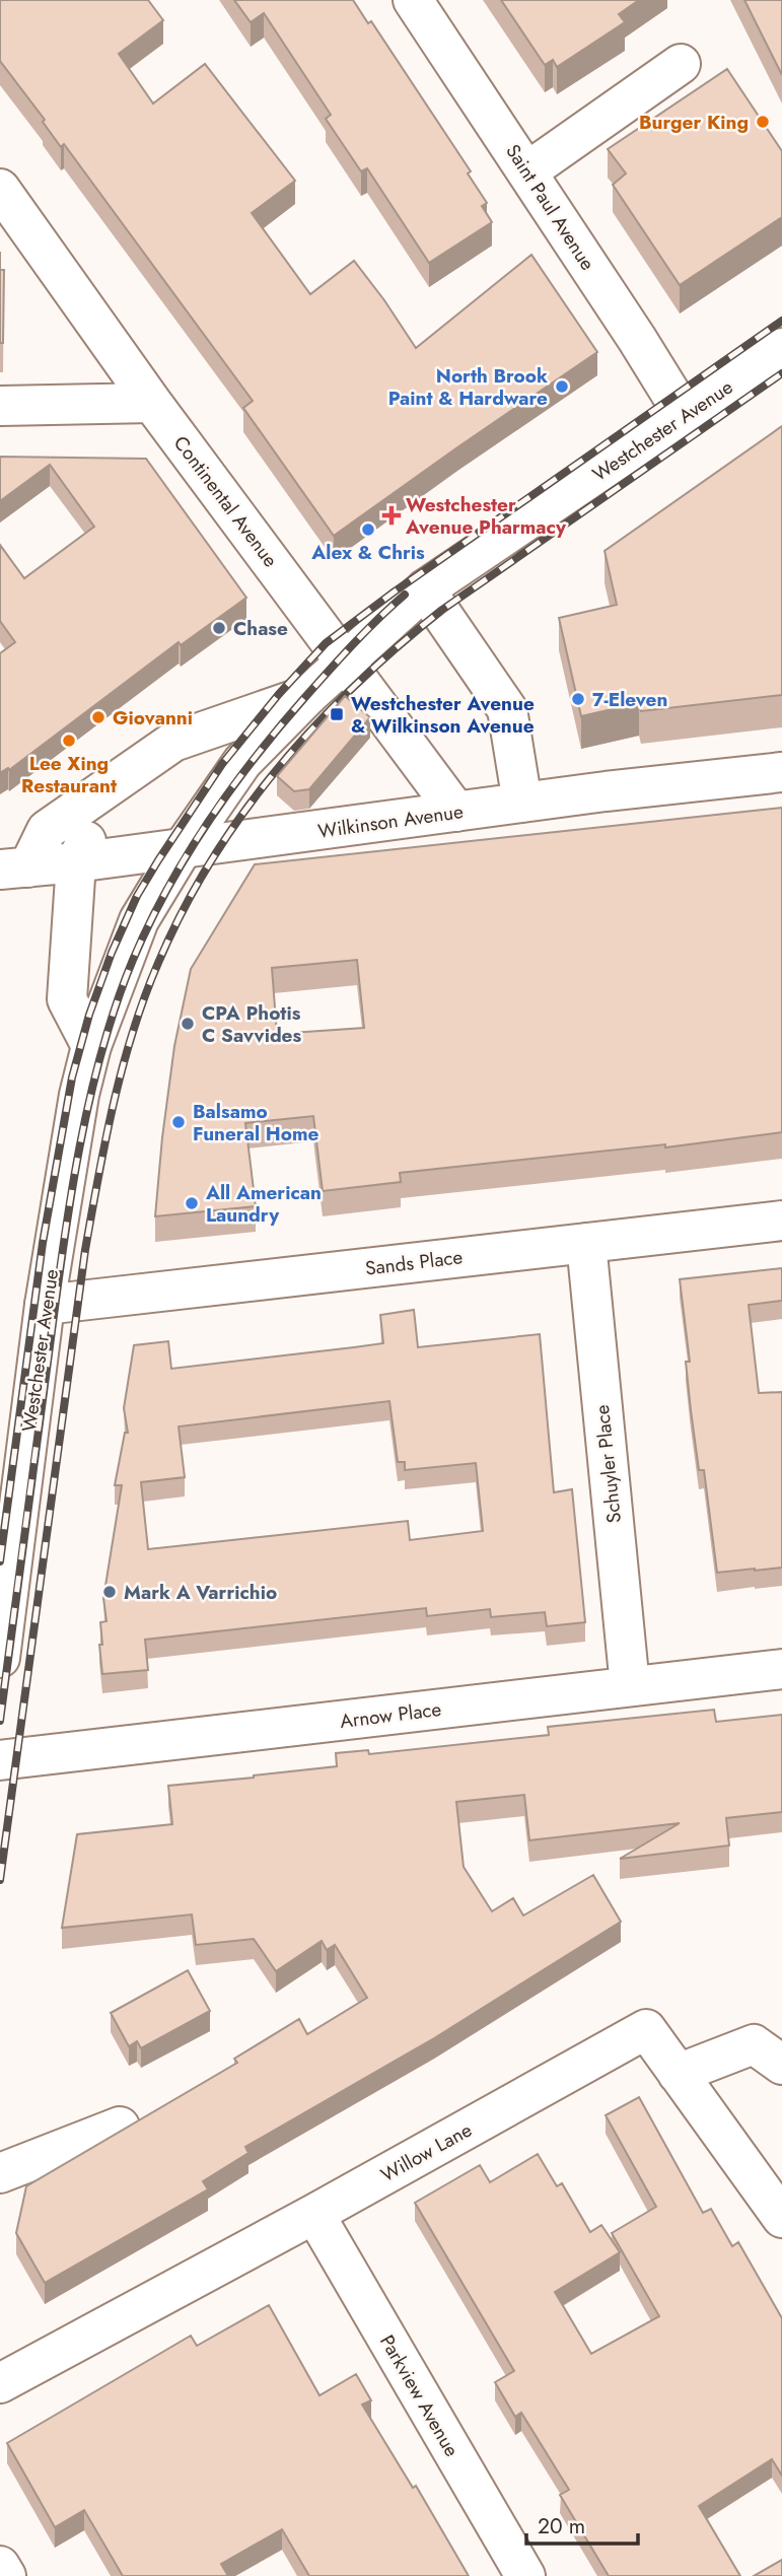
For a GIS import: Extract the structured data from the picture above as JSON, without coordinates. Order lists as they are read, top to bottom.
{
  "streets": {
    "street": [
      "Saint Paul Avenue",
      "Westchester Avenue",
      "Continental Avenue",
      "Wilkinson Avenue",
      "Sands Place",
      "Schuyler Place",
      "Arnow Place",
      "Willow Lane",
      "Parkview Avenue"
    ]
  },
  "crossings": [
    ["Saint Paul Avenue", "Westchester Avenue"],
    ["Westchester Avenue", "Continental Avenue"],
    ["Westchester Avenue", "Wilkinson Avenue"],
    ["Westchester Avenue", "Sands Place"],
    ["Continental Avenue", "Wilkinson Avenue"],
    ["Sands Place", "Schuyler Place"],
    ["Schuyler Place", "Arnow Place"],
    ["Willow Lane", "Parkview Avenue"]
  ],
  "places": {
    "other": [
      "Burger King",
      "North Brook Paint & Hardware",
      "Alex & Chris",
      "Chase",
      "7-Eleven",
      "Giovanni",
      "Lee Xing Restaurant",
      "CPA Photis C Savvides",
      "Balsamo Funeral Home",
      "All American Laundry",
      "Mark A Varrichio"
    ],
    "health": ["Westchester Avenue Pharmacy"],
    "transit": ["Westchester Avenue & Wilkinson Avenue"]
  },
  "scale_bar": "20 m"
}
